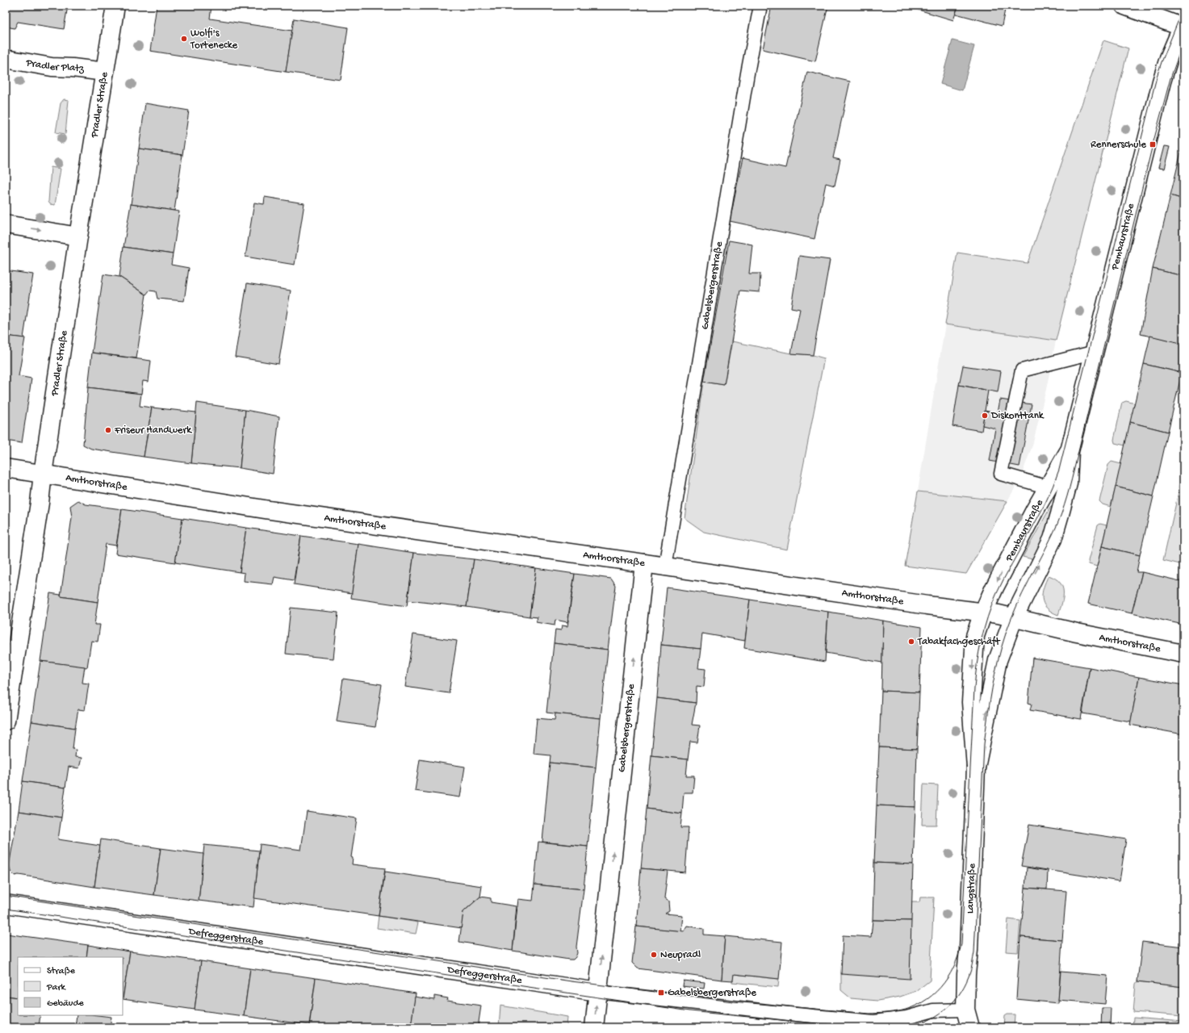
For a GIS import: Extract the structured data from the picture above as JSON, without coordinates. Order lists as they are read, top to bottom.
{
  "streets": {
    "street": [
      "Pradler Platz",
      "Pradler Straße",
      "Pembaurstraße",
      "Gabelsbergerstraße",
      "Amthorstraße",
      "Langstraße",
      "Defreggerstraße"
    ]
  },
  "crossings": [
    ["Pradler Platz", "Pradler Straße"],
    ["Pradler Straße", "Amthorstraße"],
    ["Pembaurstraße", "Amthorstraße"],
    ["Pembaurstraße", "Langstraße"],
    ["Gabelsbergerstraße", "Amthorstraße"],
    ["Gabelsbergerstraße", "Defreggerstraße"],
    ["Amthorstraße", "Langstraße"],
    ["Langstraße", "Defreggerstraße"]
  ],
  "one_way": ["Gabelsbergerstraße"],
  "places": {
    "other": [
      "Wolfi's Tortenecke",
      "Diskonttank",
      "Friseur Handwerk",
      "Tabakfachgeschäft",
      "Neupradl"
    ],
    "transit": ["Rennerschule", "Gabelsbergerstraße"]
  },
  "legend": ["Straße", "Park", "Gebäude"]
}
